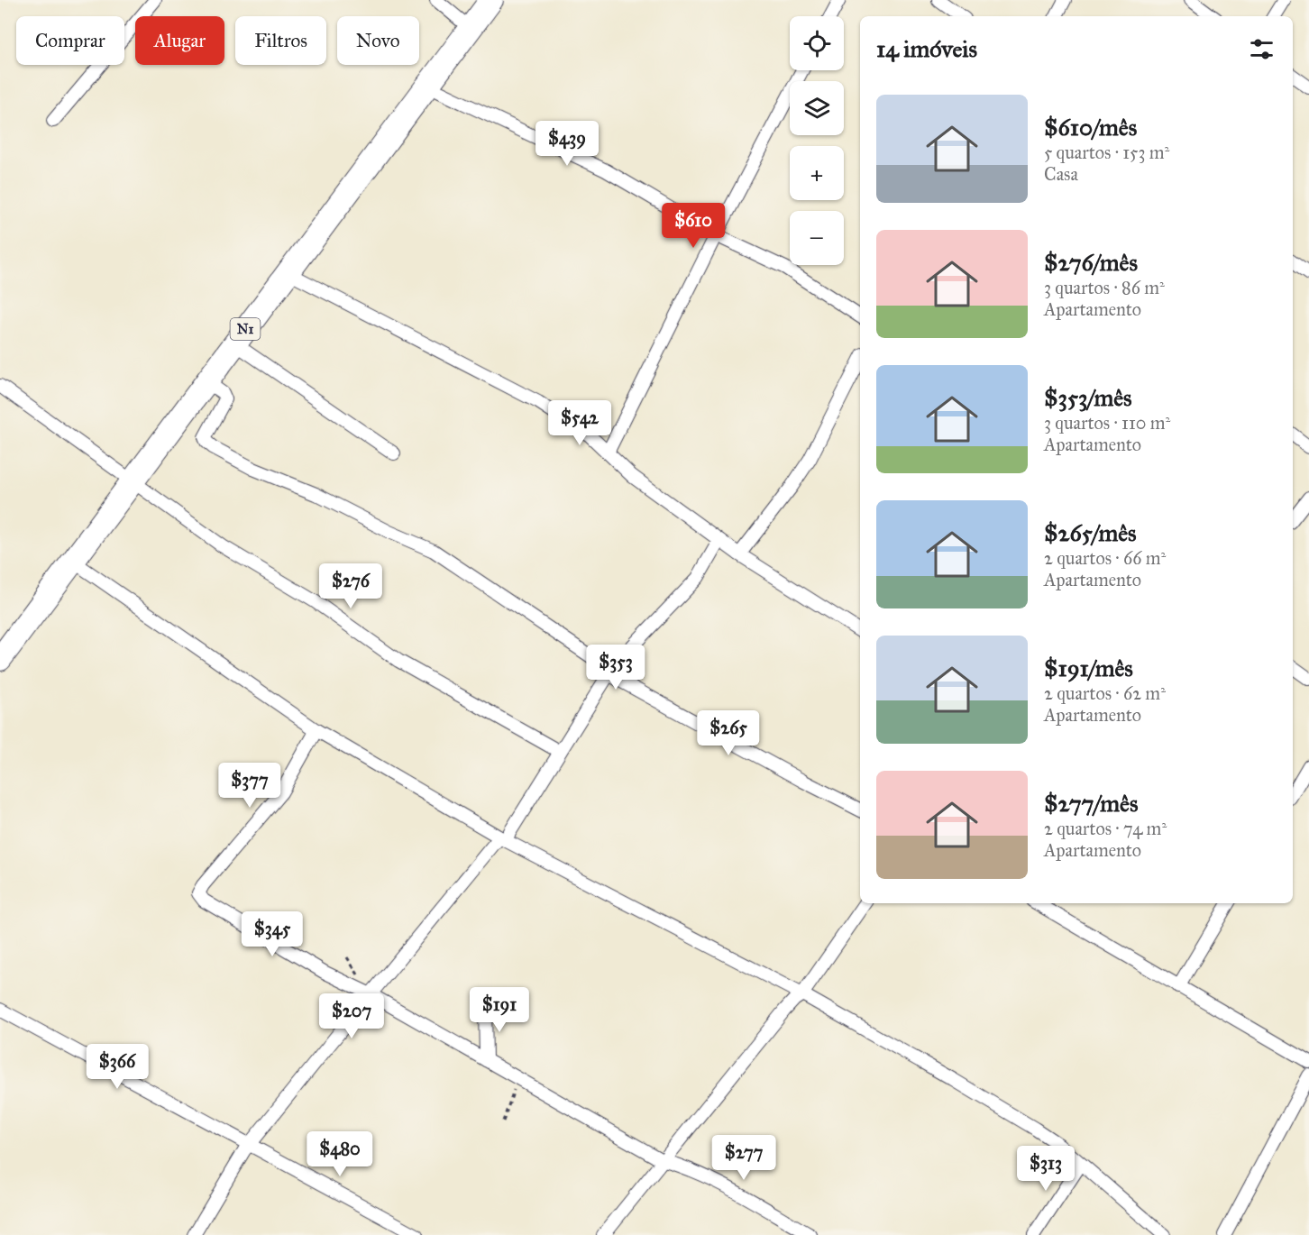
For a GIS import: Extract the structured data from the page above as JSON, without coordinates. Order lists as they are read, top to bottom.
{
  "streets": {
    "highway": ["N1"]
  },
  "page": {
    "map_buttons": ["+", "−"],
    "chip": [
      "Comprar",
      "Alugar",
      "Filtros",
      "Novo"
    ],
    "heading": "14 imóveis",
    "list": [
      {
        "name": "$610/mês",
        "note": "5 quartos · 153 m² · Casa"
      },
      {
        "name": "$276/mês",
        "note": "3 quartos · 86 m² · Apartamento"
      },
      {
        "name": "$353/mês",
        "note": "3 quartos · 110 m² · Apartamento"
      },
      {
        "name": "$265/mês",
        "note": "2 quartos · 66 m² · Apartamento"
      },
      {
        "name": "$191/mês",
        "note": "2 quartos · 62 m² · Apartamento"
      },
      {
        "name": "$277/mês",
        "note": "2 quartos · 74 m² · Apartamento"
      }
    ],
    "price": [
      "$439",
      "$610",
      "$542",
      "$276",
      "$353",
      "$265",
      "$377",
      "$345",
      "$191",
      "$207",
      "$366",
      "$480",
      "$277",
      "$313"
    ]
  }
}
